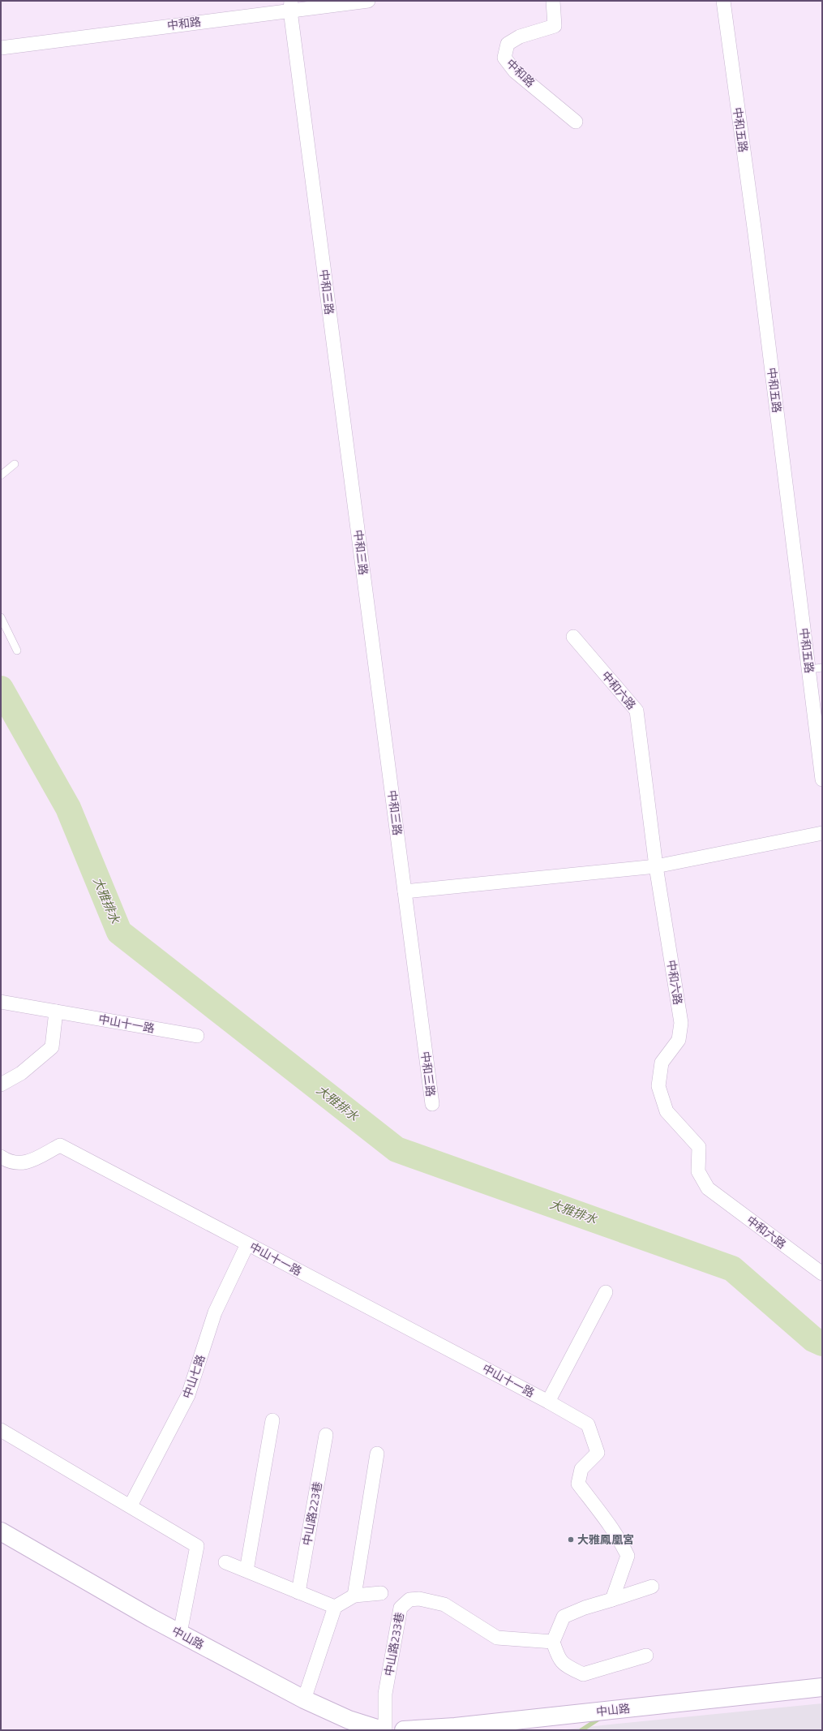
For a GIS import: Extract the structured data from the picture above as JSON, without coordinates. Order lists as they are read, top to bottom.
{
  "streets": {
    "main road": ["中山路"],
    "street": [
      "中和路",
      "中和五路",
      "中和三路",
      "中和六路",
      "中山十一路",
      "中山七路",
      "中山路223巷",
      "中山路233巷"
    ]
  },
  "crossings": [
    ["中和路", "中和三路"],
    ["中山十一路", "中山七路"]
  ],
  "water": ["大雅排水"],
  "places": ["大雅鳳凰宮"]
}
